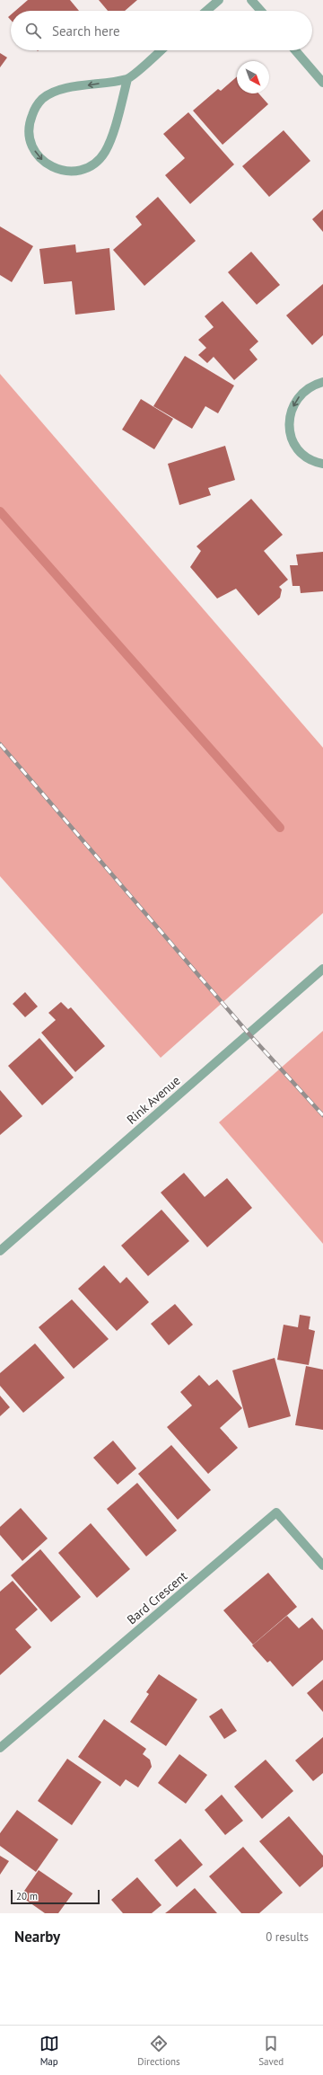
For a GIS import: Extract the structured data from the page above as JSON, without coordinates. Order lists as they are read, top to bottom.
{
  "streets": {
    "street": ["Rink Avenue", "Bard Crescent"]
  },
  "scale_bar": "20 m",
  "north": "bottom right",
  "page": {
    "search": "Search here",
    "scale": "20 m",
    "heading": ["Nearby", "0 results"],
    "nav": ["Map", "Directions", "Saved"]
  }
}
